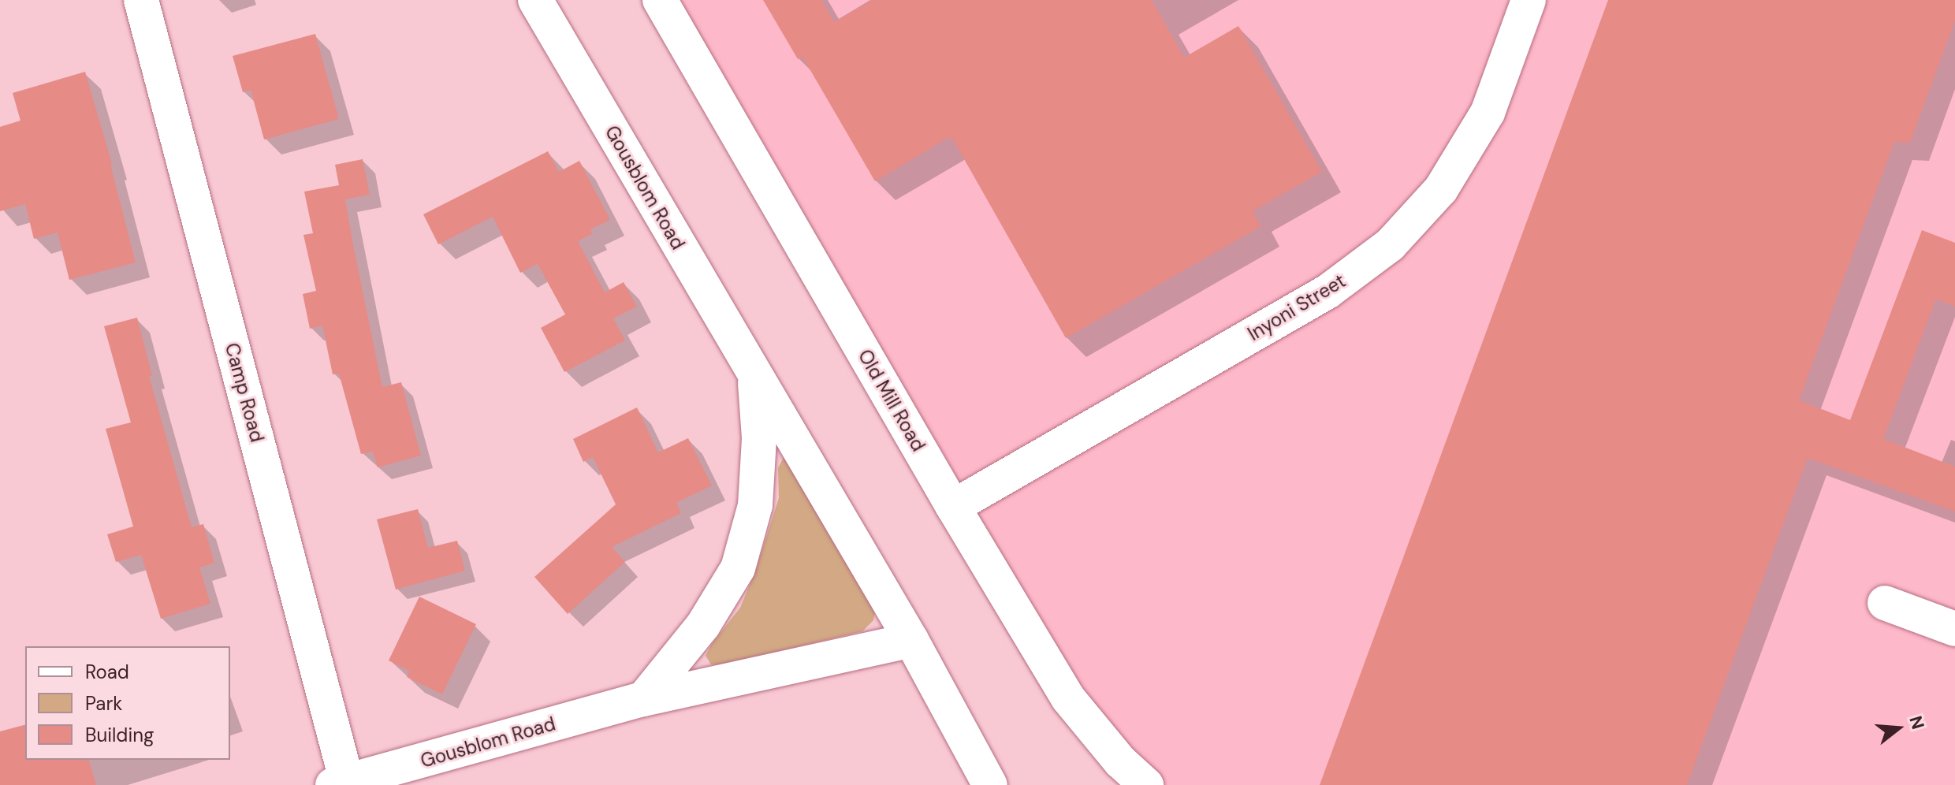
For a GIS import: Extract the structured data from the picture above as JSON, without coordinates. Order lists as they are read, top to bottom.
{
  "streets": {
    "street": [
      "Gousblom Road",
      "Inyoni Street",
      "Camp Road",
      "Old Mill Road"
    ]
  },
  "crossings": [
    ["Gousblom Road", "Camp Road"],
    ["Inyoni Street", "Old Mill Road"]
  ],
  "legend": ["Road", "Park", "Building"],
  "north": "right"
}
